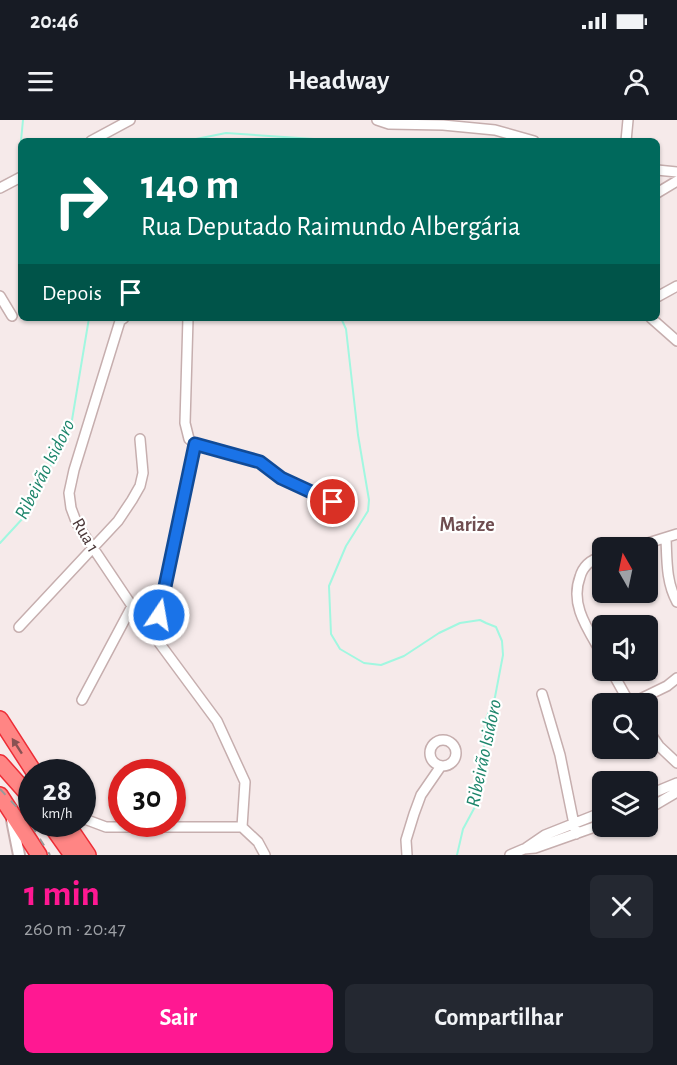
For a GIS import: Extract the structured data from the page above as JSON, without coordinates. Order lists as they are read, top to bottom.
{
  "streets": {
    "street": ["Rua 1"]
  },
  "districts": ["Marize"],
  "water": ["Ribeirão Isidoro"],
  "north": "top",
  "page": {
    "status": "20:46",
    "header": "Headway",
    "turn": ["140 m", "Rua Deputado Raimundo Albergária"],
    "then": "Depois",
    "speed": "28 km/h",
    "limit": "30",
    "heading": ["1 min", "260 m · 20:47"],
    "buttons": ["Sair", "Compartilhar"]
  }
}
